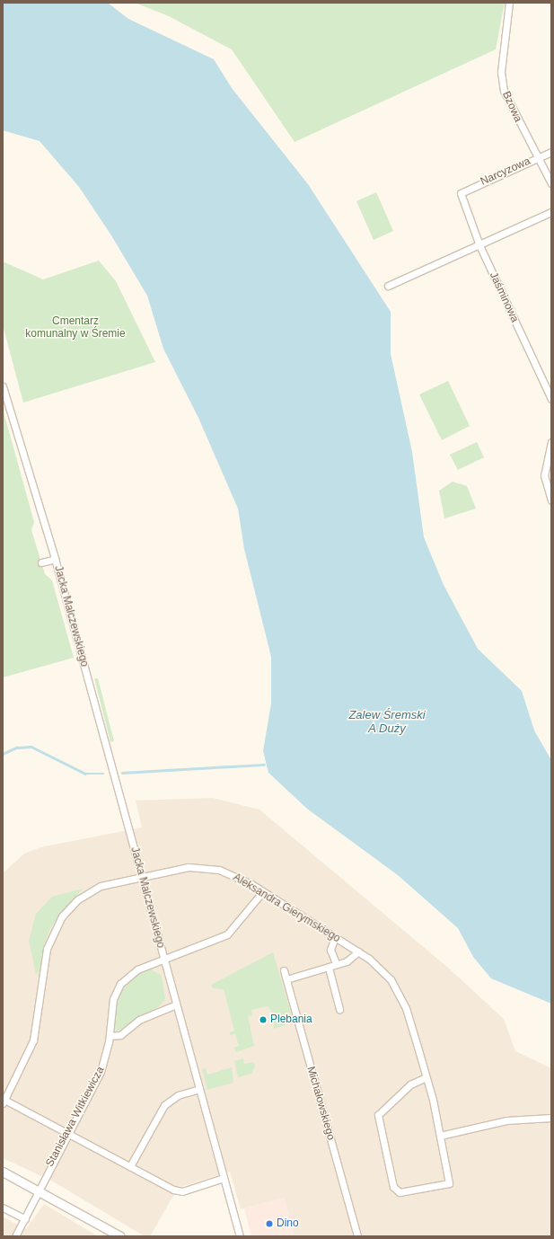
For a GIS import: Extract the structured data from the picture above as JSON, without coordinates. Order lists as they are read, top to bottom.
{
  "streets": {
    "street": [
      "Bzowa",
      "Narcyzowa",
      "Jaśminowa",
      "Jacka Malczewskiego",
      "Aleksandra Gierymskiego",
      "Michałowskiego",
      "Stanisława Witkiewicza"
    ]
  },
  "crossings": [
    ["Bzowa", "Narcyzowa"],
    ["Narcyzowa", "Jaśminowa"],
    ["Jacka Malczewskiego", "Aleksandra Gierymskiego"],
    ["Jacka Malczewskiego", "Stanisława Witkiewicza"],
    ["Aleksandra Gierymskiego", "Stanisława Witkiewicza"]
  ],
  "water": ["Zalew Śremski A Duży"],
  "parks": ["Cmentarz komunalny w Śremie"],
  "places": ["Plebania", "Dino"]
}
